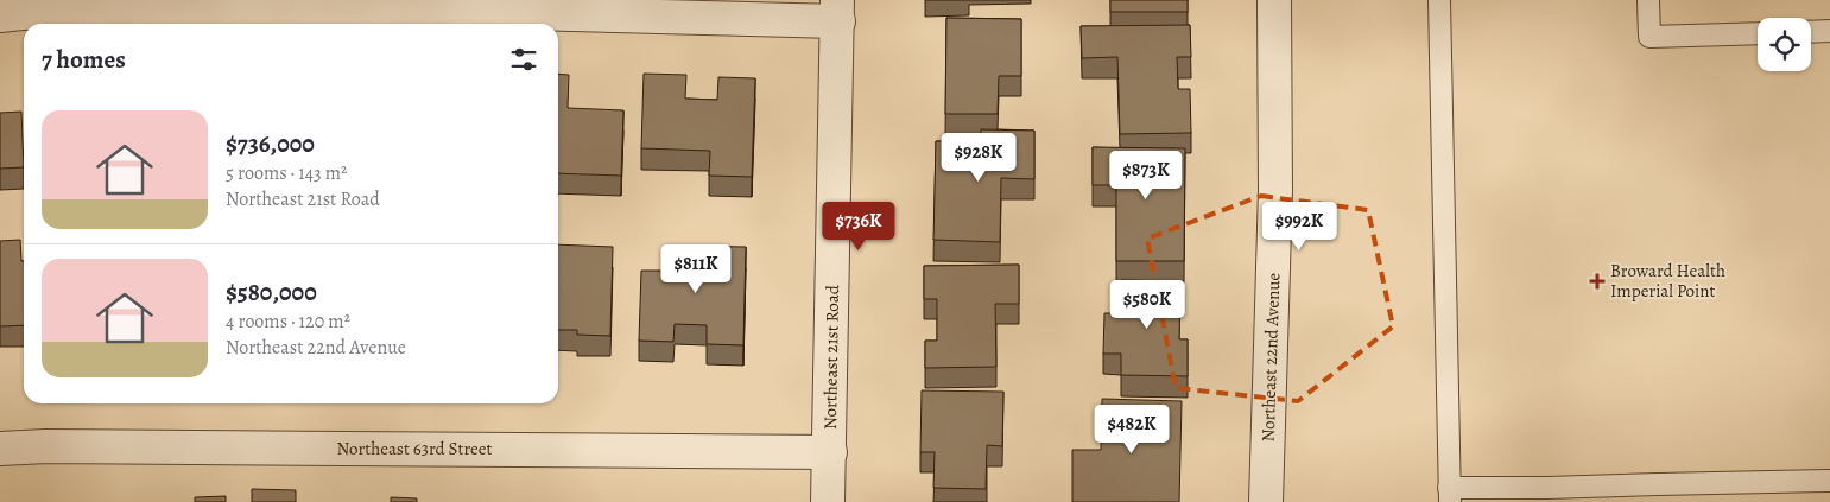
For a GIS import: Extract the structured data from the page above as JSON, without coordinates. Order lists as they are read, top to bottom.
{
  "streets": {
    "street": ["Northeast 21st Road", "Northeast 22nd Avenue", "Northeast 63rd Street"]
  },
  "crossings": [
    ["Northeast 21st Road", "Northeast 63rd Street"]
  ],
  "places": {
    "health": ["Broward Health Imperial Point"]
  },
  "page": {
    "heading": "7 homes",
    "list": [
      {
        "name": "$736,000",
        "note": "5 rooms · 143 m² · Northeast 21st Road"
      },
      {
        "name": "$580,000",
        "note": "4 rooms · 120 m² · Northeast 22nd Avenue"
      }
    ],
    "price": [
      "$928K",
      "$873K",
      "$736K",
      "$992K",
      "$811K",
      "$580K",
      "$482K"
    ]
  }
}
